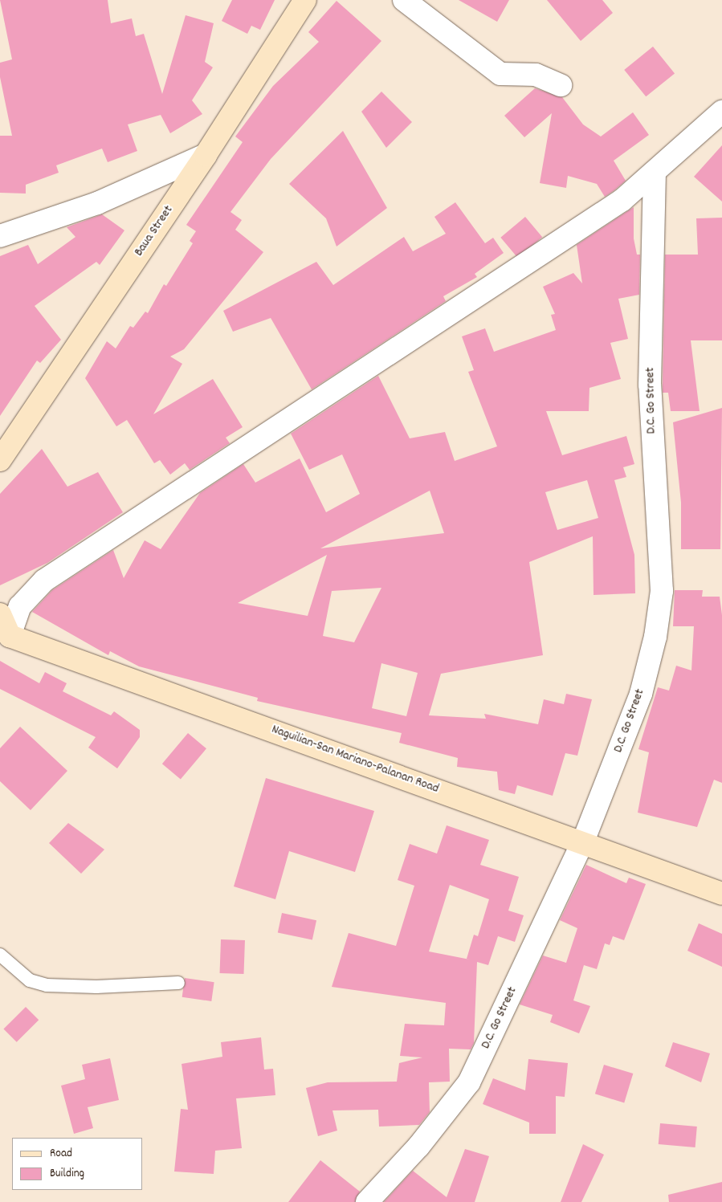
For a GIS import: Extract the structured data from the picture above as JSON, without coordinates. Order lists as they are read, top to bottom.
{
  "streets": {
    "main road": ["Baua Street", "Naguilian-San Mariano-Palanan Road"],
    "street": ["D.C. Go Street"]
  },
  "crossings": [
    ["D.C. Go Street", "Naguilian-San Mariano-Palanan Road"]
  ],
  "legend": ["Road", "Building"]
}
